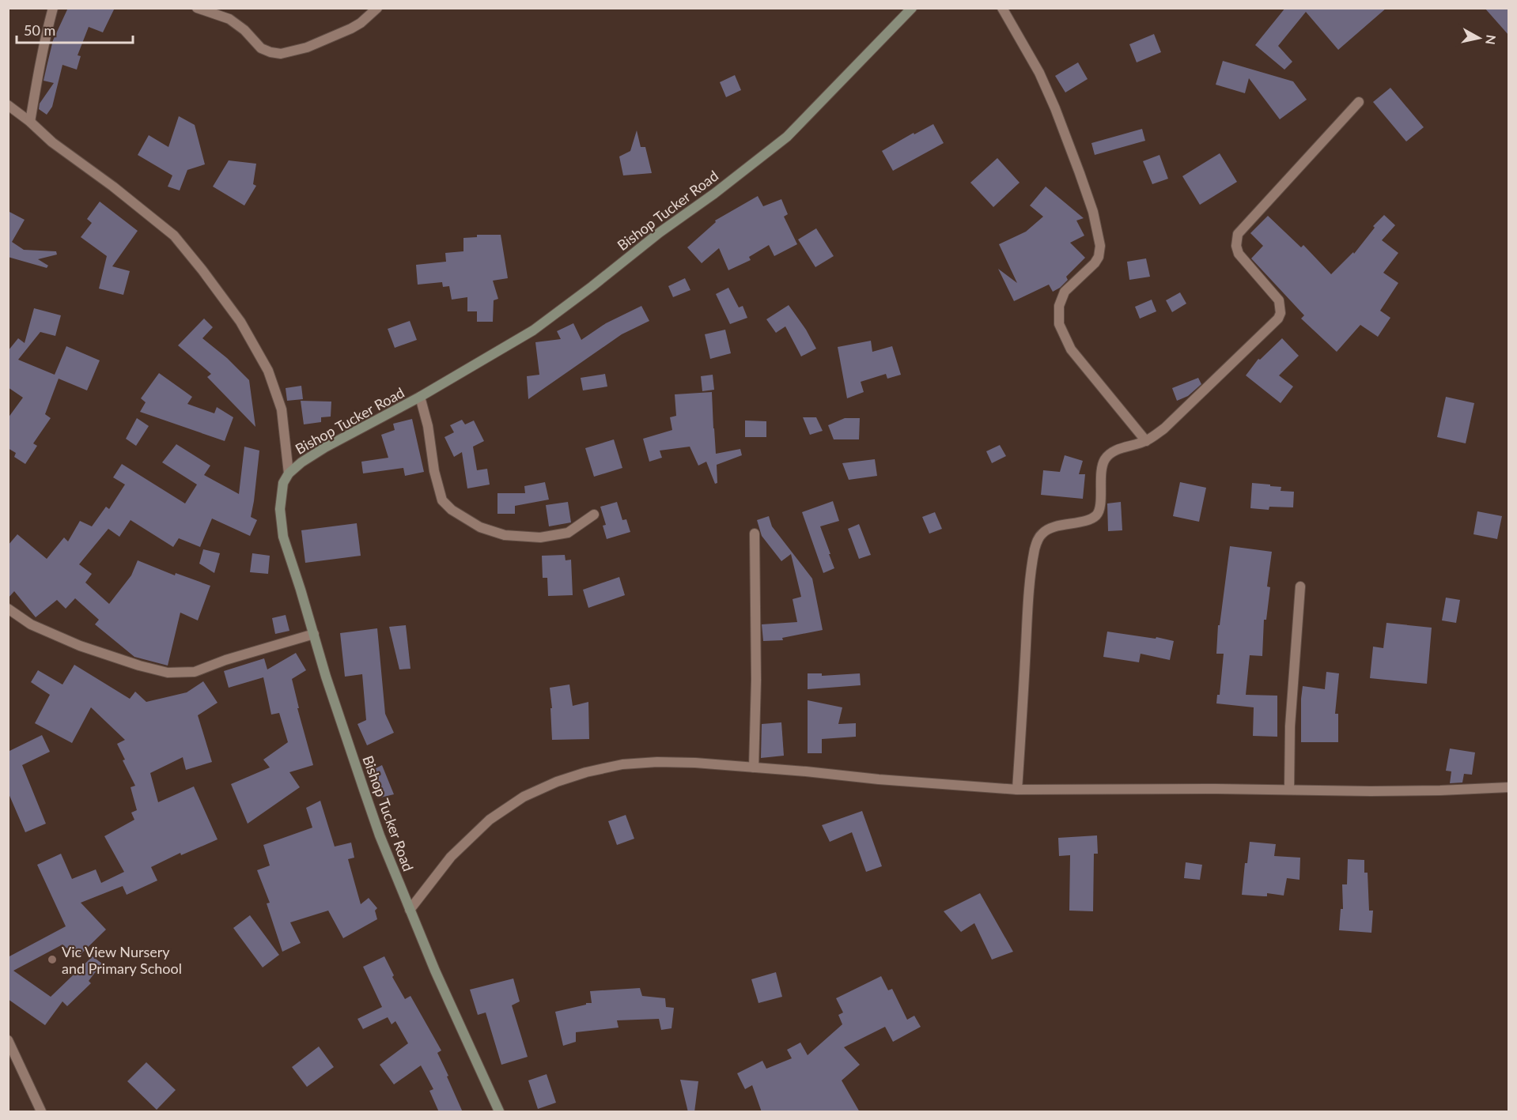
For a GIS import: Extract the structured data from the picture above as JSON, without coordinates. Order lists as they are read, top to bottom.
{
  "streets": {
    "main road": ["Bishop Tucker Road"]
  },
  "places": ["Vic View Nursery and Primary School"],
  "scale_bar": "50 m",
  "north": "right"
}
